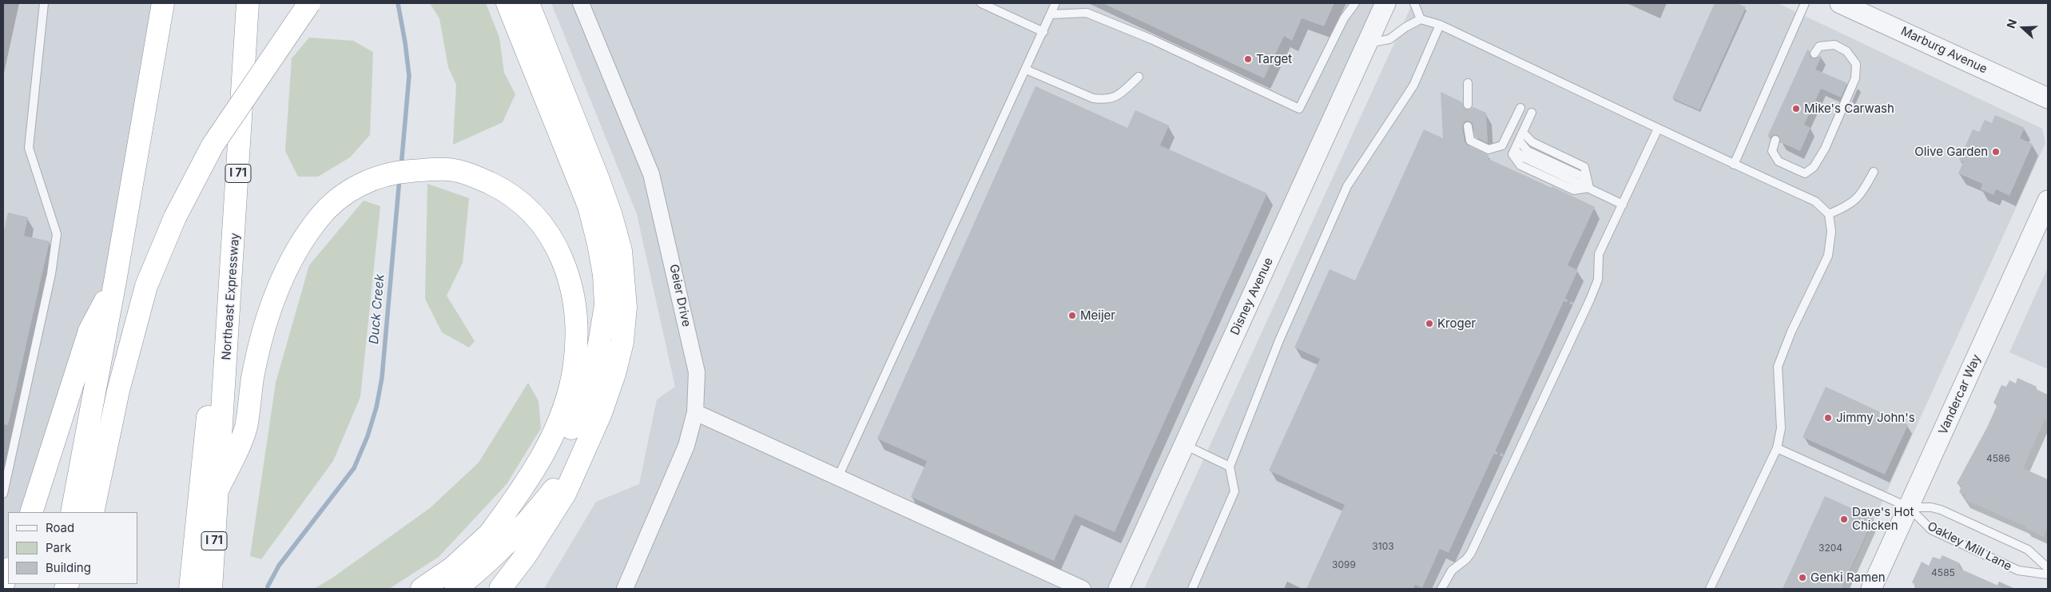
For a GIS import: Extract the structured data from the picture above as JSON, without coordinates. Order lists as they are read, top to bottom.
{
  "streets": {
    "highway": ["I 71", "Northeast Expressway"],
    "street": [
      "Marburg Avenue",
      "Geier Drive",
      "Disney Avenue",
      "Vandercar Way"
    ],
    "lane": ["Oakley Mill Lane"]
  },
  "crossings": [
    ["Vandercar Way", "Oakley Mill Lane"]
  ],
  "water": ["Duck Creek"],
  "places": [
    "Target",
    "Mike's Carwash",
    "Olive Garden",
    "Meijer",
    "Kroger",
    "Jimmy John's",
    "Dave's Hot Chicken",
    "Genki Ramen"
  ],
  "house_numbers": [
    "4586",
    "3103",
    "3204",
    "3099",
    "4585"
  ],
  "legend": ["Road", "Park", "Building"],
  "north": "left"
}
